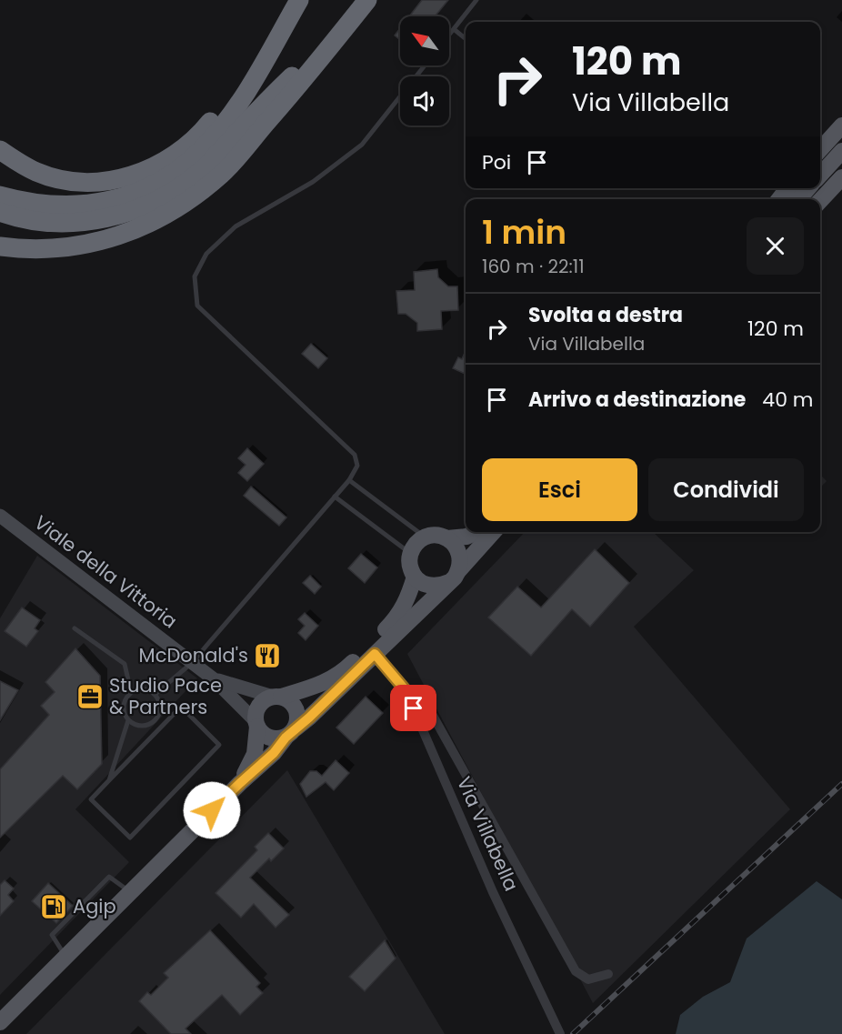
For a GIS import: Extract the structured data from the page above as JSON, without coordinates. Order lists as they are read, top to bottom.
{
  "streets": {
    "street": ["Viale della Vittoria", "Via Villabella"]
  },
  "places": {
    "restaurant": ["McDonald's"],
    "office": ["Studio Pace & Partners"],
    "fuel station": ["Agip"]
  },
  "north": "top left",
  "page": {
    "turn": ["120 m", "Via Villabella"],
    "then": "Poi",
    "heading": ["1 min", "160 m · 22:11"],
    "list": [
      {
        "name": "Svolta a destra",
        "note": "Via Villabella",
        "value": "120 m"
      },
      {
        "name": "Arrivo a destinazione",
        "value": "40 m"
      }
    ],
    "buttons": ["Esci", "Condividi"]
  }
}
